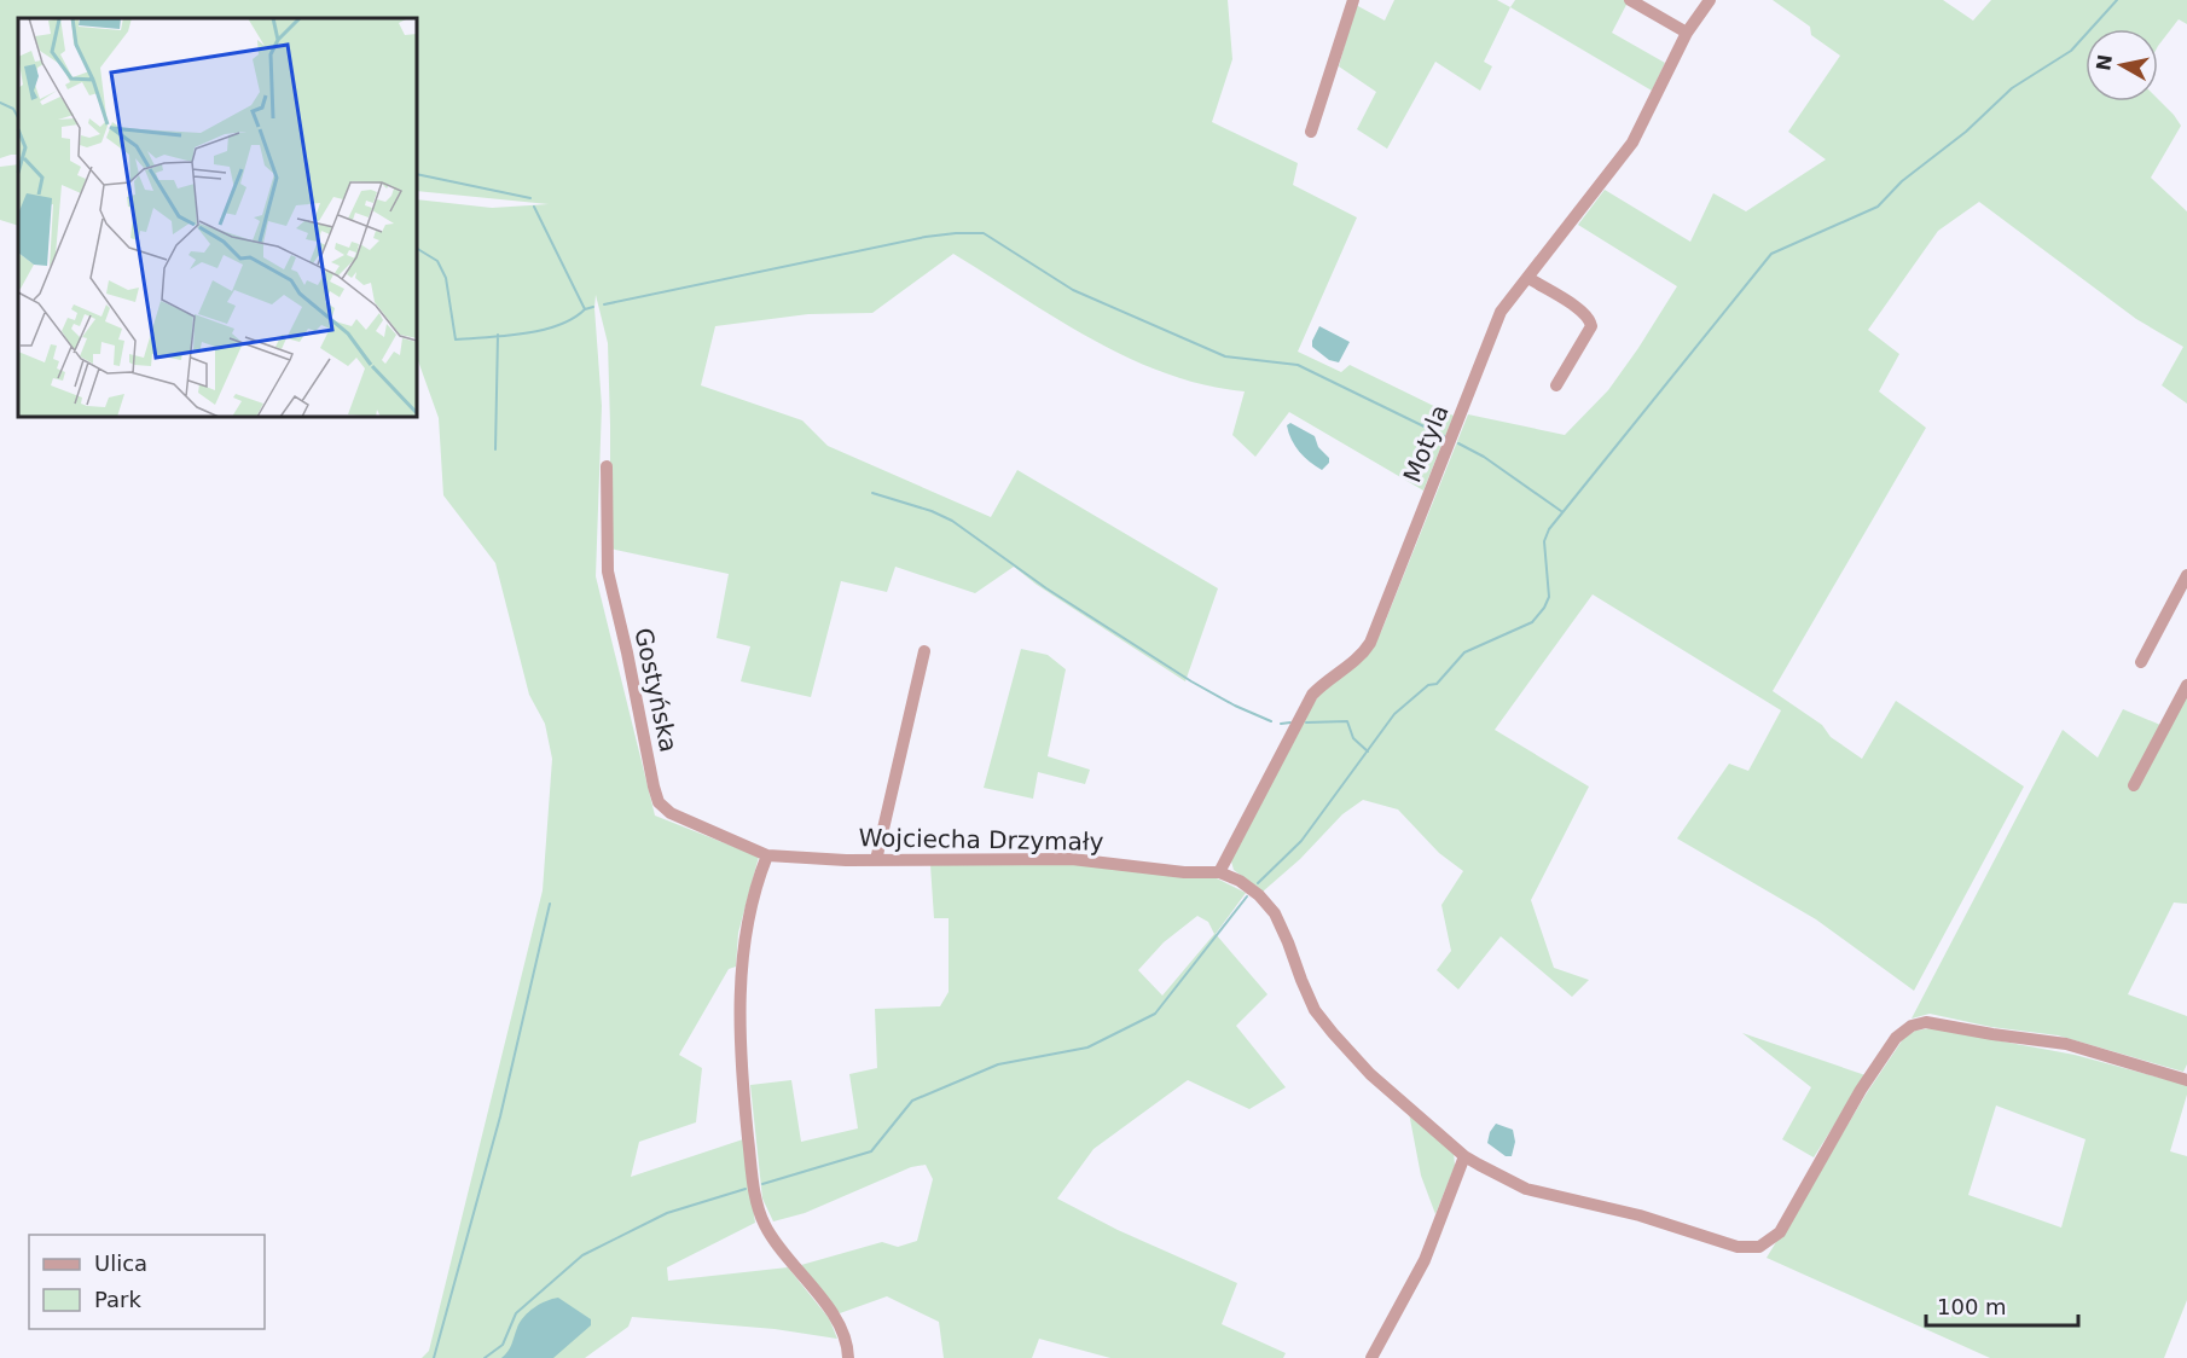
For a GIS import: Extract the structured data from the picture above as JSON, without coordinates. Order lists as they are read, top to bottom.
{
  "streets": {
    "street": ["Motyla", "Gostyńska", "Wojciecha Drzymały"]
  },
  "crossings": [
    ["Motyla", "Wojciecha Drzymały"],
    ["Gostyńska", "Wojciecha Drzymały"]
  ],
  "legend": ["Ulica", "Park"],
  "scale_bar": "100 m",
  "north": "left"
}
